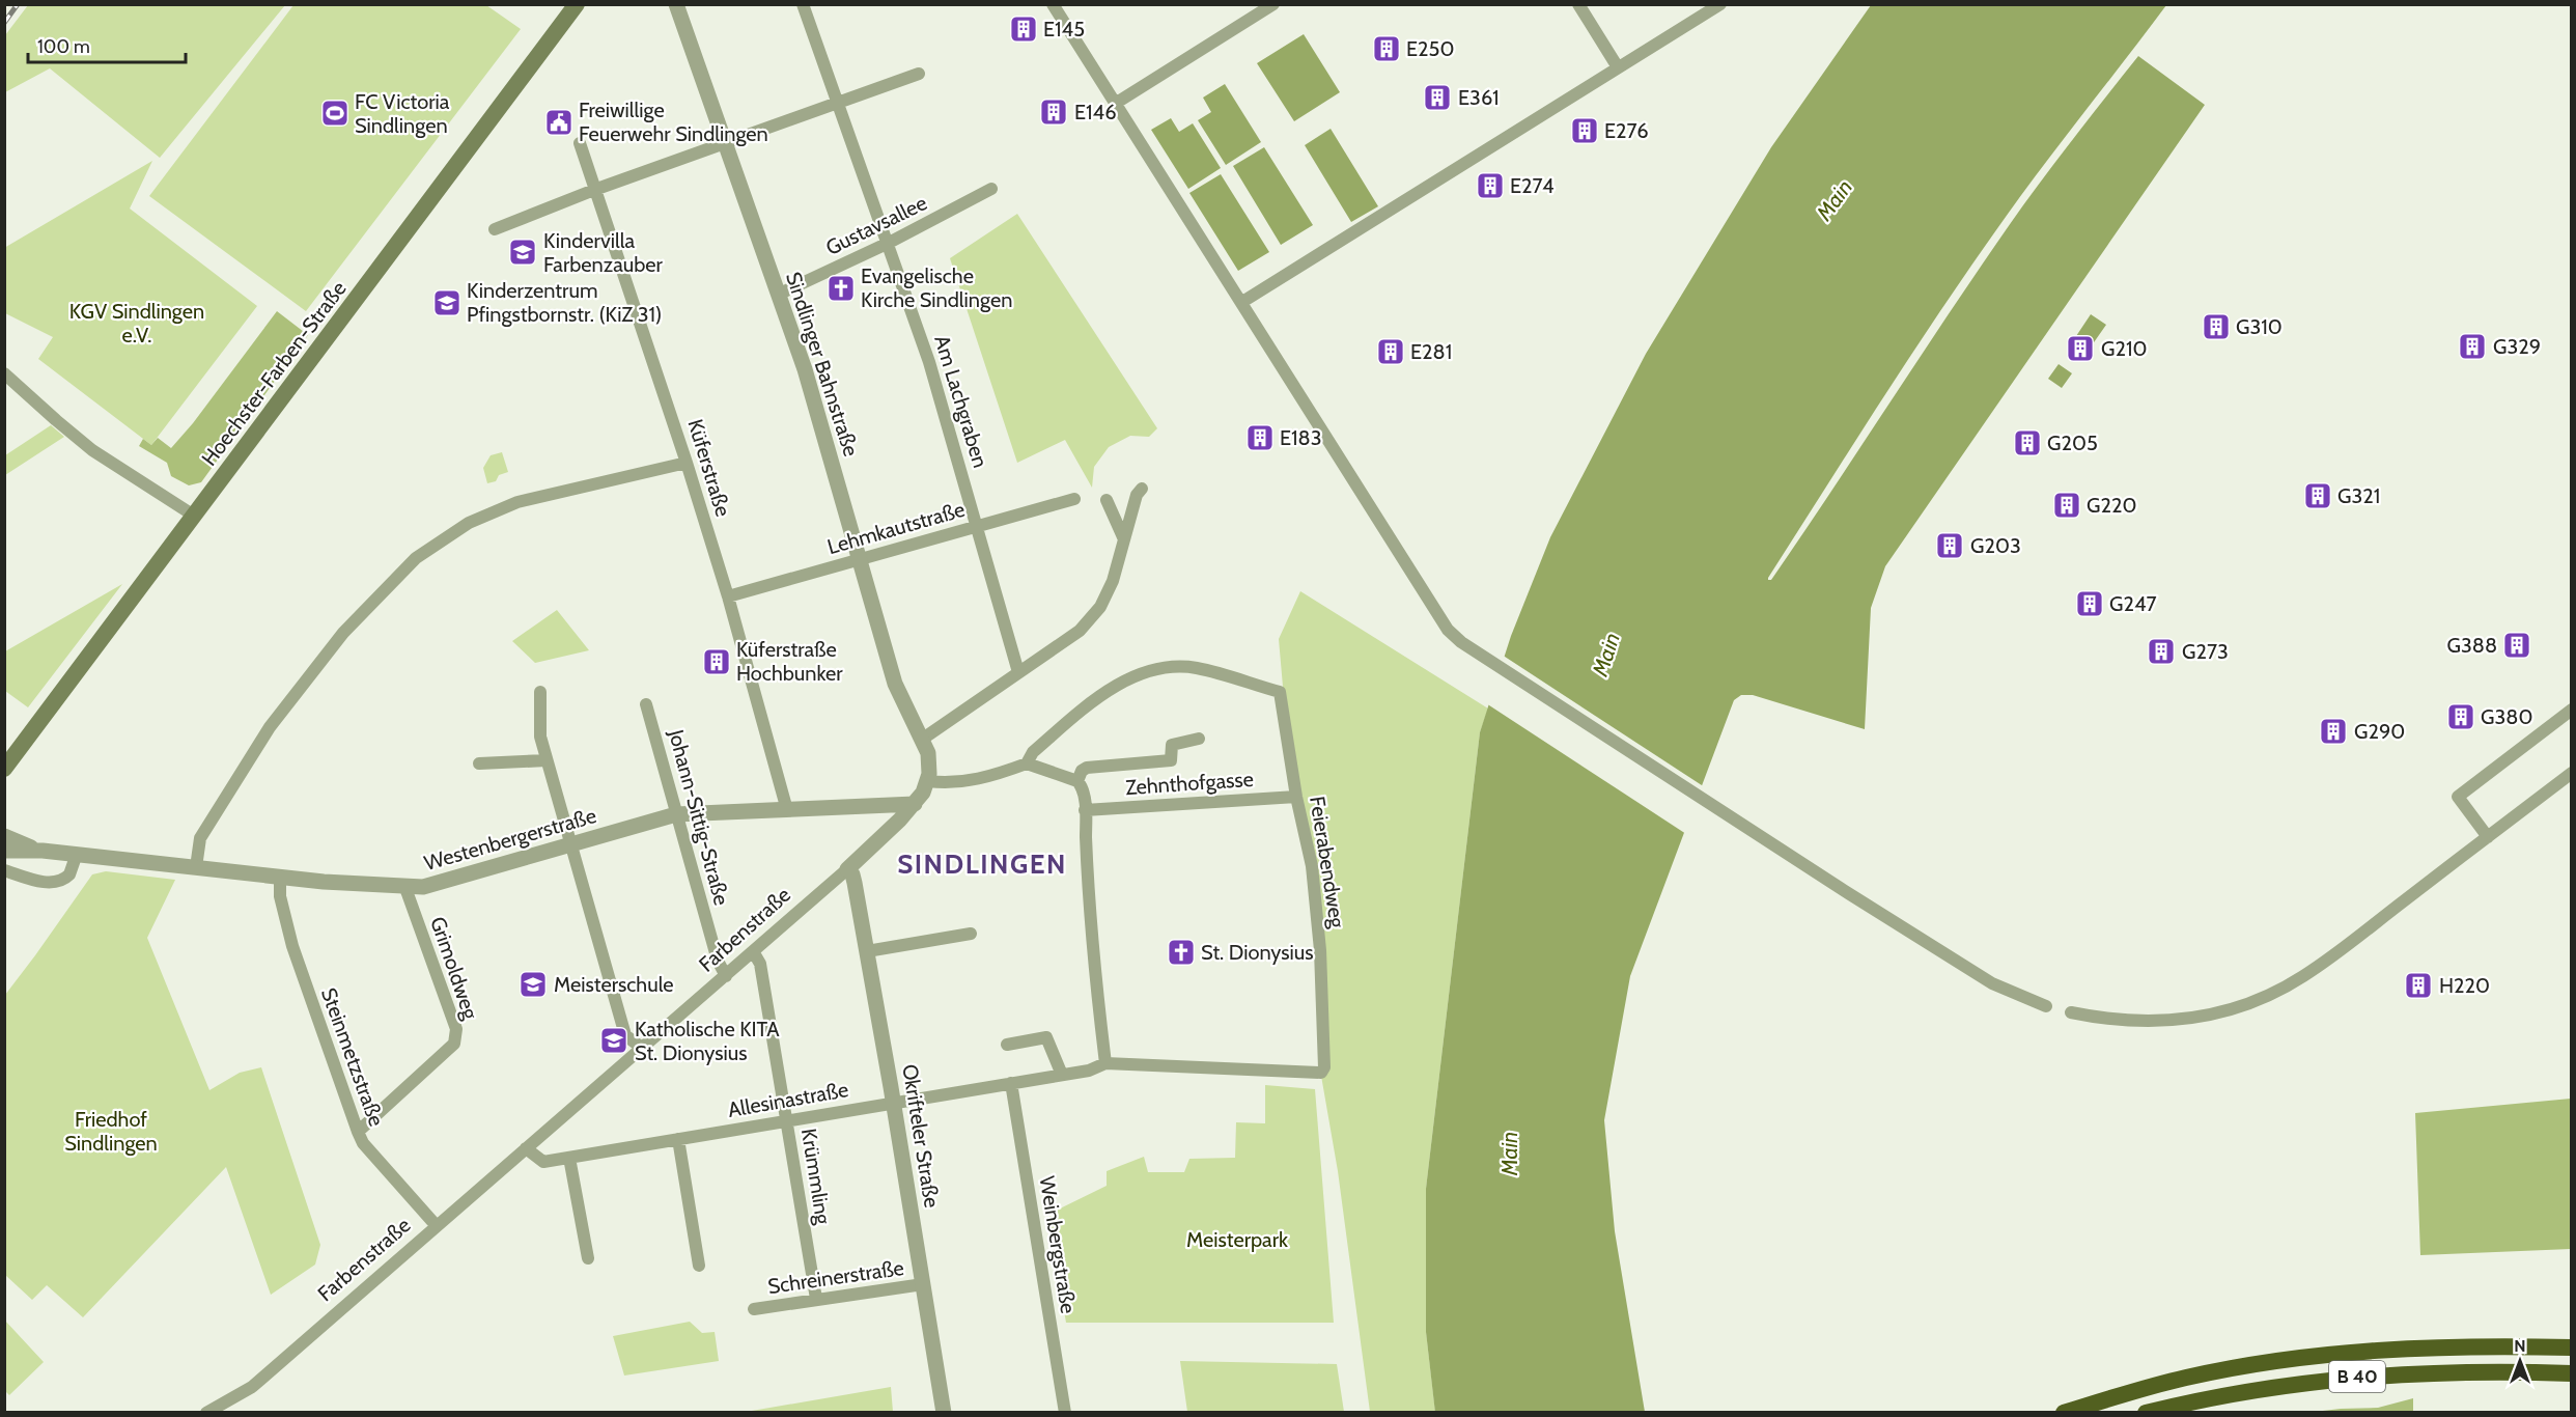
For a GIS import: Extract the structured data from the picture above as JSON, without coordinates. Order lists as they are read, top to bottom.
{
  "streets": {
    "highway": ["B 40"],
    "main road": ["Hoechster-Farben-Straße"],
    "street": [
      "Gustavsallee",
      "Sindlinger Bahnstraße",
      "Am Lachgraben",
      "Küferstraße",
      "Lehmkautstraße",
      "Zehnthofgasse",
      "Johann-Sittig-Straße",
      "Westenbergerstraße",
      "Feierabendweg",
      "Farbenstraße",
      "Grimoldweg",
      "Steinmetzstraße",
      "Allesinastraße",
      "Okrifteler Straße",
      "Krümmling",
      "Weinbergstraße",
      "Schreinerstraße"
    ]
  },
  "crossings": [
    ["Gustavsallee", "Sindlinger Bahnstraße"],
    ["Gustavsallee", "Am Lachgraben"],
    ["Sindlinger Bahnstraße", "Lehmkautstraße"],
    ["Am Lachgraben", "Lehmkautstraße"],
    ["Küferstraße", "Lehmkautstraße"],
    ["Küferstraße", "Westenbergerstraße"],
    ["Zehnthofgasse", "Feierabendweg"],
    ["Johann-Sittig-Straße", "Westenbergerstraße"],
    ["Johann-Sittig-Straße", "Farbenstraße"],
    ["Westenbergerstraße", "Farbenstraße"],
    ["Westenbergerstraße", "Grimoldweg"],
    ["Westenbergerstraße", "Steinmetzstraße"],
    ["Feierabendweg", "Allesinastraße"],
    ["Farbenstraße", "Steinmetzstraße"],
    ["Farbenstraße", "Allesinastraße"],
    ["Farbenstraße", "Okrifteler Straße"],
    ["Farbenstraße", "Krümmling"],
    ["Grimoldweg", "Steinmetzstraße"],
    ["Allesinastraße", "Okrifteler Straße"],
    ["Allesinastraße", "Krümmling"],
    ["Allesinastraße", "Weinbergstraße"],
    ["Okrifteler Straße", "Schreinerstraße"],
    ["Krümmling", "Schreinerstraße"]
  ],
  "districts": ["SINDLINGEN"],
  "water": ["Main"],
  "parks": ["KGV Sindlingen e.V.", "Friedhof Sindlingen", "Meisterpark"],
  "places": {
    "building": [
      "E145",
      "E250",
      "E361",
      "E146",
      "E276",
      "E274",
      "G310",
      "G329",
      "G210",
      "E281",
      "E183",
      "G205",
      "G321",
      "G220",
      "G203",
      "G247",
      "G388",
      "G273",
      "Küferstraße Hochbunker",
      "G380",
      "G290",
      "H220"
    ],
    "sports": ["FC Victoria Sindlingen"],
    "public building": ["Freiwillige Feuerwehr Sindlingen"],
    "school or university": [
      "Kindervilla Farbenzauber",
      "Kinderzentrum Pfingstbornstr. (KiZ 31)",
      "Meisterschule",
      "Katholische KITA St. Dionysius"
    ],
    "church": ["Evangelische Kirche Sindlingen", "St. Dionysius"]
  },
  "scale_bar": "100 m",
  "north": "top"
}
